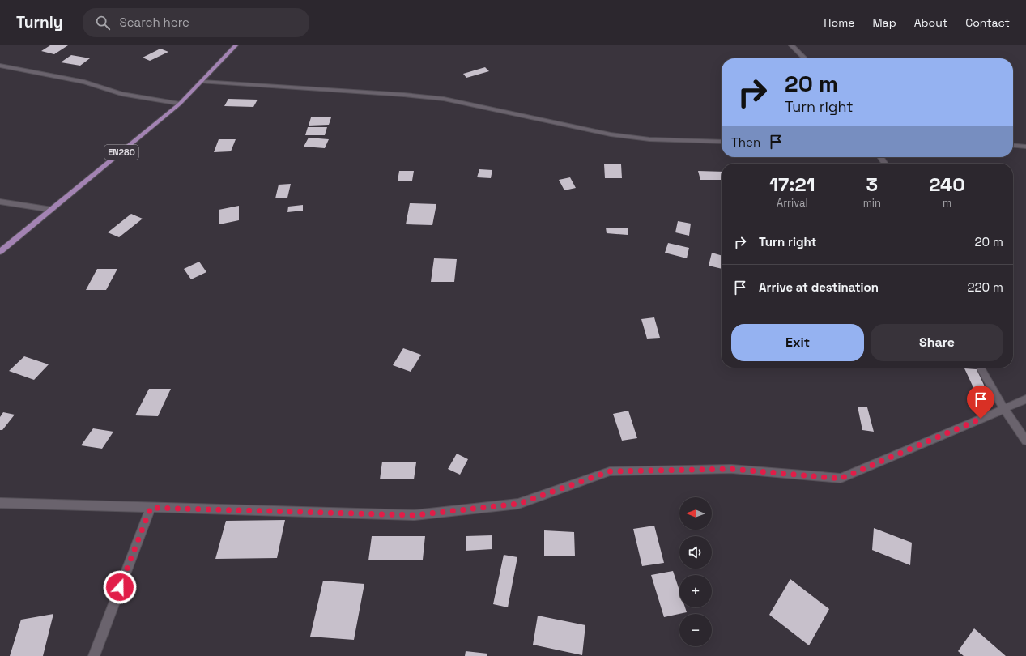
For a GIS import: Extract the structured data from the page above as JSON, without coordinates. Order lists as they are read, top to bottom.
{
  "streets": {
    "main road": ["EN280"]
  },
  "north": "left",
  "page": {
    "header": "Turnly",
    "search": "Search here",
    "nav": [
      "Home",
      "Map",
      "About",
      "Contact"
    ],
    "turn": ["20 m", "Turn right"],
    "then": "Then",
    "eta": [
      "17:21",
      "Arrival",
      "3",
      "min",
      "240",
      "m"
    ],
    "list": [
      {
        "name": "Turn right",
        "value": "20 m"
      },
      {
        "name": "Arrive at destination",
        "value": "220 m"
      }
    ],
    "buttons": ["Exit", "Share"],
    "map_buttons": ["+", "−"]
  }
}
